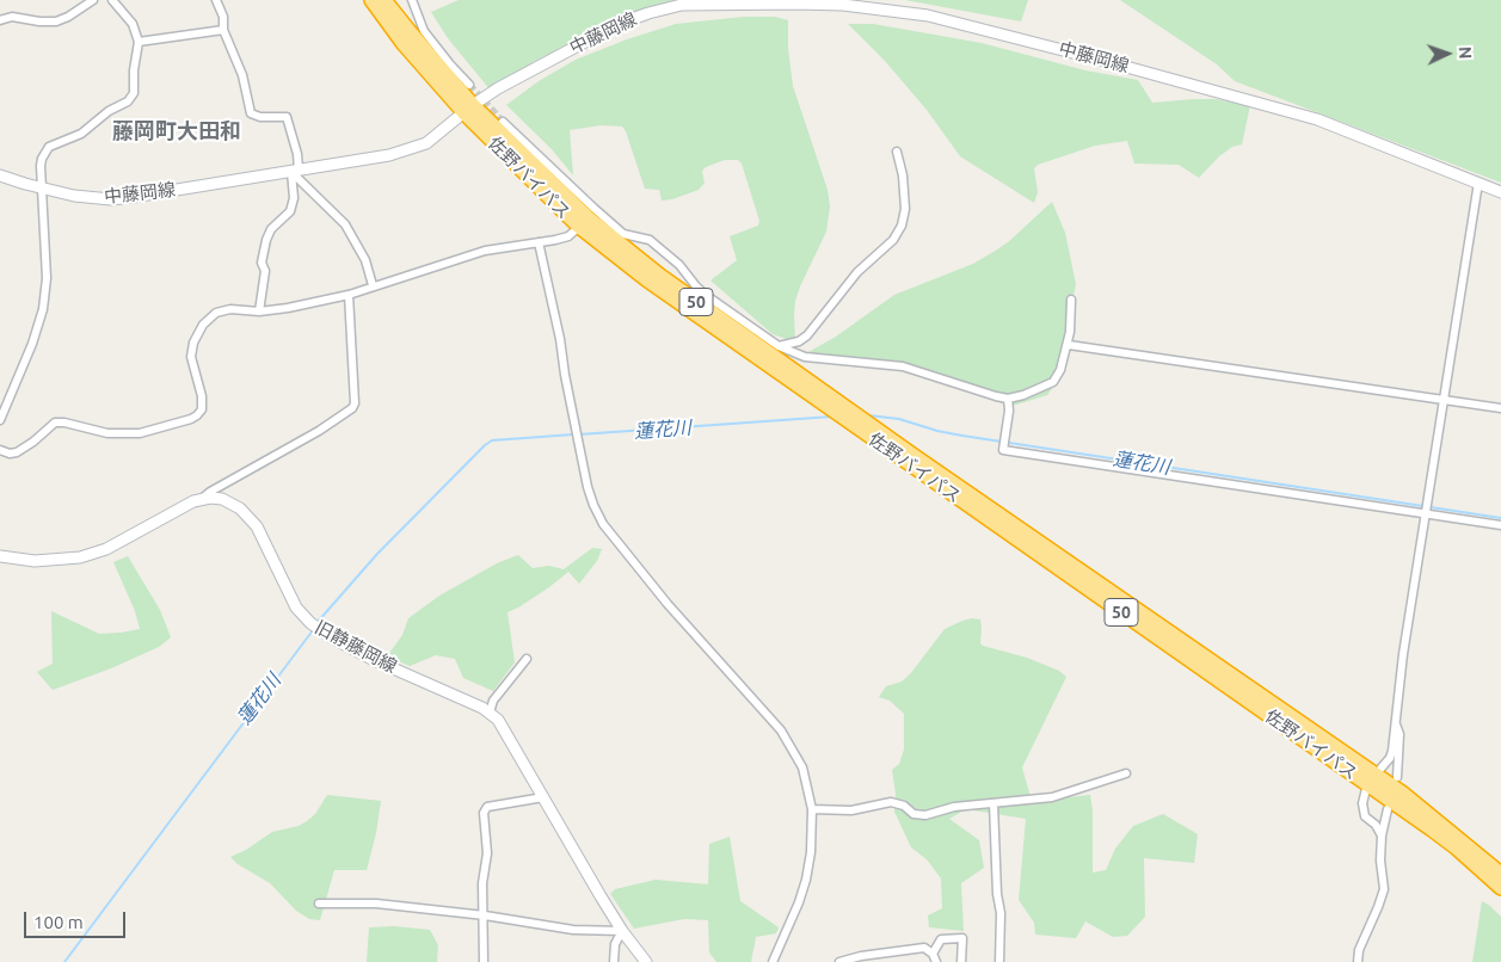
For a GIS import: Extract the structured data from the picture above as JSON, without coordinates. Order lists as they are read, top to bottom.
{
  "streets": {
    "highway": ["佐野バイパス", "50"],
    "main road": ["中藤岡線", "旧静藤岡線"]
  },
  "crossings": [
    ["中藤岡線", "佐野バイパス"]
  ],
  "districts": ["藤岡町大田和"],
  "water": ["蓮花川"],
  "scale_bar": "100 m",
  "north": "right"
}
